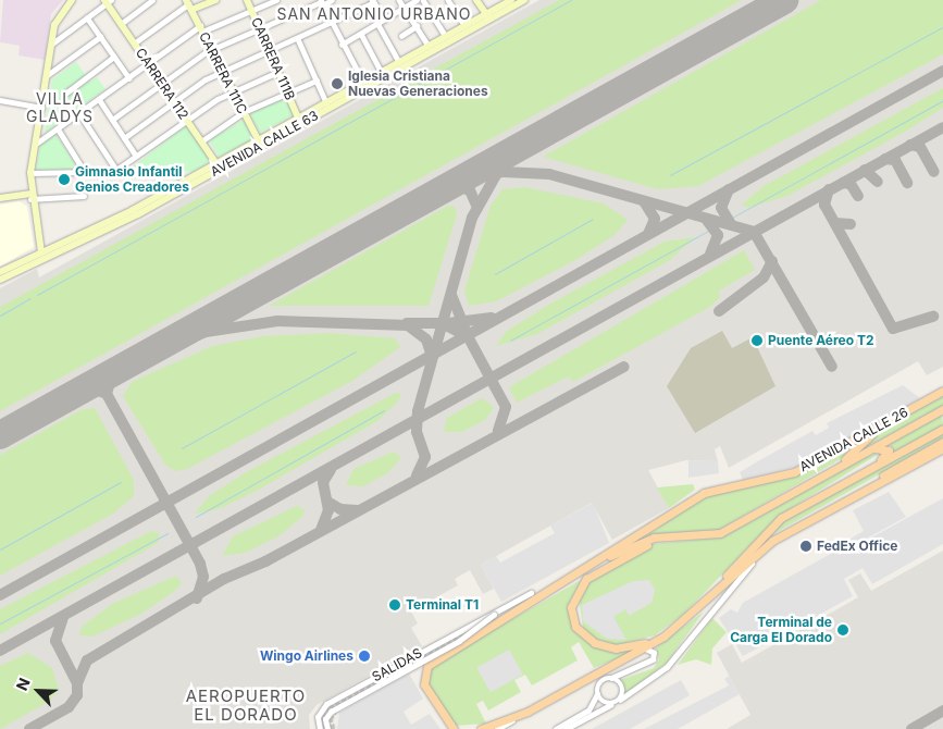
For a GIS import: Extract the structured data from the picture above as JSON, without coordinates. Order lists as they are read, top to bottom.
{
  "streets": {
    "main road": [
      "CARRERA 111B",
      "CARRERA 111C",
      "CARRERA 112",
      "AVENIDA CALLE 63",
      "AVENIDA CALLE 26"
    ],
    "street": ["SALIDAS"]
  },
  "crossings": [
    ["CARRERA 111B", "AVENIDA CALLE 63"],
    ["CARRERA 111C", "AVENIDA CALLE 63"],
    ["CARRERA 112", "AVENIDA CALLE 63"]
  ],
  "districts": ["SAN ANTONIO URBANO", "VILLA GLADYS", "AEROPUERTO EL DORADO"],
  "places": [
    "Iglesia Cristiana Nuevas Generaciones",
    "Gimnasio Infantil Genios Creadores",
    "Puente Aéreo T2",
    "FedEx Office",
    "Terminal T1",
    "Terminal de Carga El Dorado",
    "Wingo Airlines"
  ],
  "north": "top left"
}
